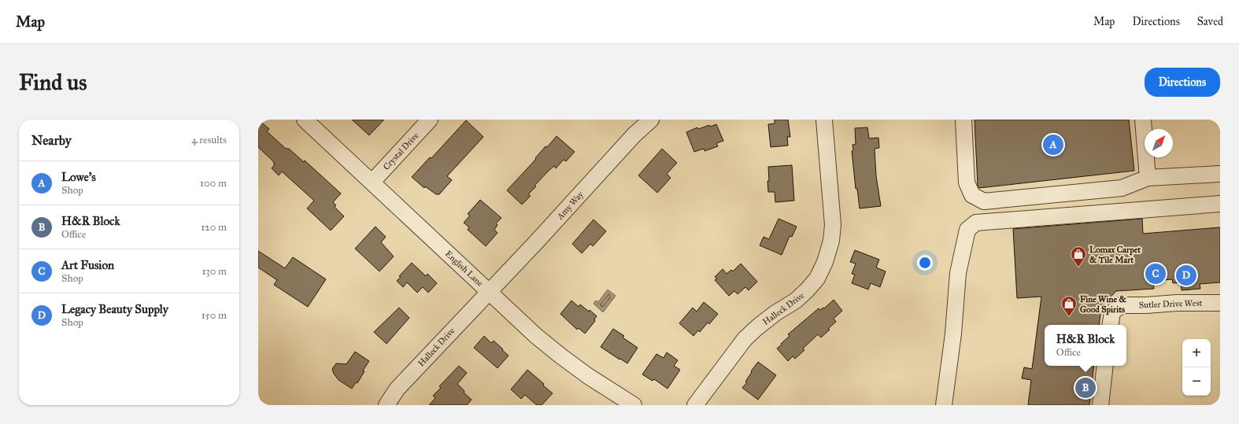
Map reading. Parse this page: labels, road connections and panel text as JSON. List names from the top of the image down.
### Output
{
  "streets": {
    "street": [
      "Crystal Drive",
      "Amy Way",
      "English Lane",
      "Sutler Drive West",
      "Halleck Drive"
    ]
  },
  "crossings": [
    ["Crystal Drive", "English Lane"],
    ["Amy Way", "English Lane"],
    ["Amy Way", "Halleck Drive"],
    ["English Lane", "Halleck Drive"]
  ],
  "places": {
    "shop": ["Lomax Carpet & Tile Mart", "Fine Wine & Good Spirits"]
  },
  "north": "top right",
  "page": {
    "header": "Map",
    "nav": ["Map", "Directions", "Saved"],
    "buttons": "Directions",
    "title": "Find us",
    "heading": ["Nearby", "4 results"],
    "pins": [
      "A",
      "C",
      "D",
      "B"
    ],
    "list": [
      {
        "mark": "A",
        "name": "Lowe's",
        "note": "Shop",
        "value": "100 m"
      },
      {
        "mark": "B",
        "name": "H&R Block",
        "note": "Office",
        "value": "120 m"
      },
      {
        "mark": "C",
        "name": "Art Fusion",
        "note": "Shop",
        "value": "130 m"
      },
      {
        "mark": "D",
        "name": "Legacy Beauty Supply",
        "note": "Shop",
        "value": "150 m"
      }
    ],
    "popup": ["H&R Block", "Office"],
    "map_buttons": ["+", "−"]
  }
}
